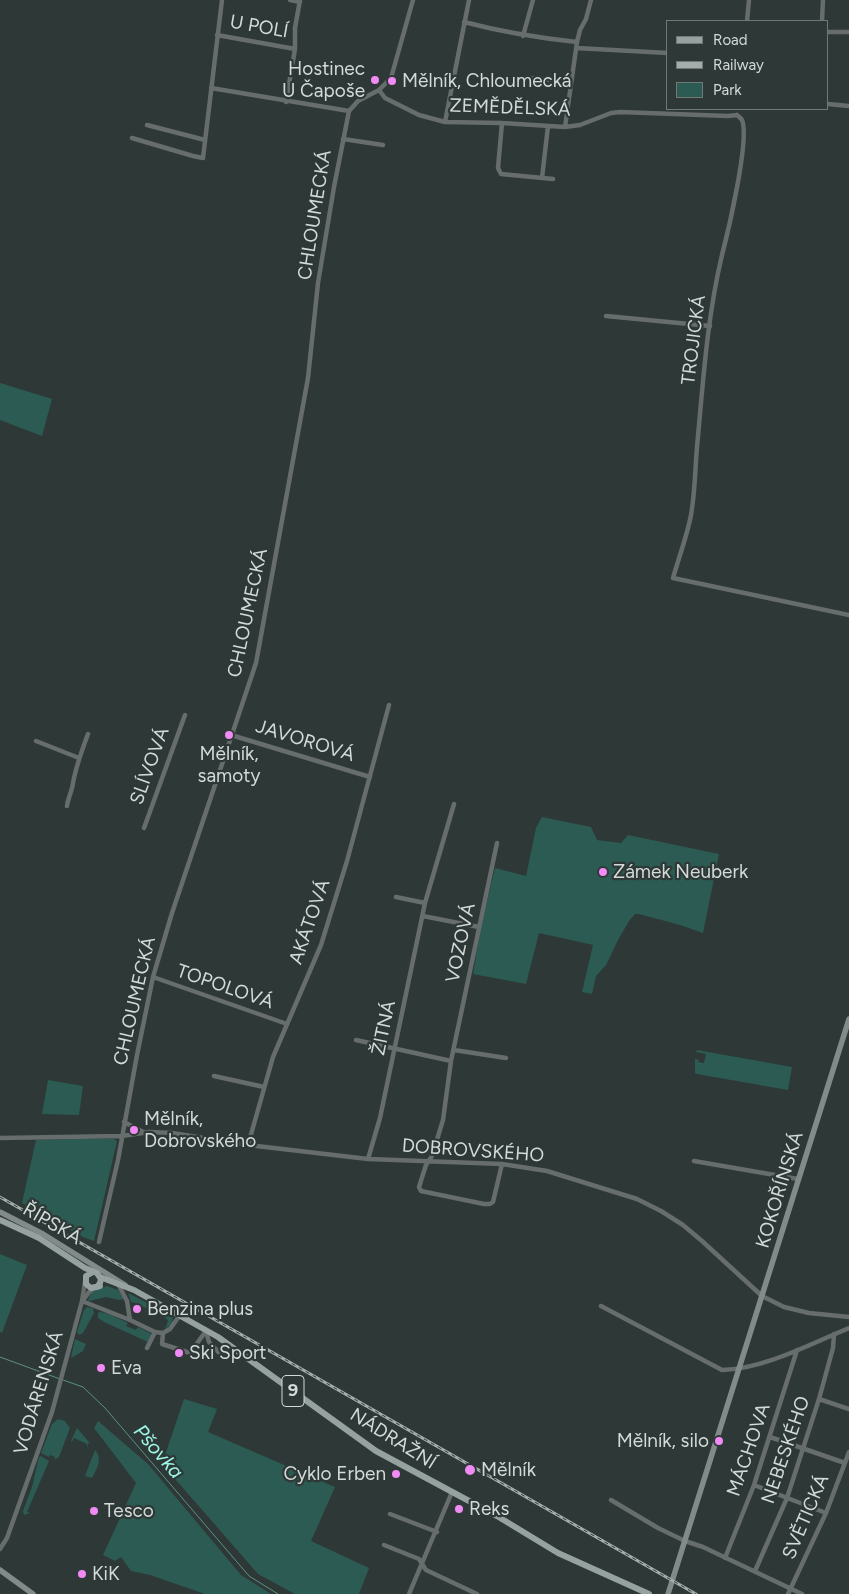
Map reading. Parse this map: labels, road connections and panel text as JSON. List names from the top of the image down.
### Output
{
  "streets": {
    "main road": [
      "KOKOŘÍNSKÁ",
      "ŘÍPSKÁ",
      "9",
      "NÁDRAŽNÍ"
    ],
    "street": [
      "U POLÍ",
      "ZEMĚDĚLSKÁ",
      "CHLOUMECKÁ",
      "TROJICKÁ",
      "JAVOROVÁ",
      "SLÍVOVÁ",
      "AKÁTOVÁ",
      "VOZOVÁ",
      "TOPOLOVÁ",
      "ŽITNÁ",
      "DOBROVSKÉHO",
      "VODÁRENSKÁ",
      "MÁCHOVA",
      "NEBESKÉHO",
      "SVĚTICKÁ"
    ]
  },
  "crossings": [
    ["ZEMĚDĚLSKÁ", "TROJICKÁ"],
    ["CHLOUMECKÁ", "JAVOROVÁ"],
    ["CHLOUMECKÁ", "TOPOLOVÁ"],
    ["CHLOUMECKÁ", "DOBROVSKÉHO"],
    ["JAVOROVÁ", "AKÁTOVÁ"],
    ["AKÁTOVÁ", "TOPOLOVÁ"],
    ["AKÁTOVÁ", "DOBROVSKÉHO"],
    ["VOZOVÁ", "DOBROVSKÉHO"],
    ["ŽITNÁ", "DOBROVSKÉHO"],
    ["DOBROVSKÉHO", "KOKOŘÍNSKÁ"],
    ["ŘÍPSKÁ", "9"],
    ["ŘÍPSKÁ", "VODÁRENSKÁ"],
    ["ŘÍPSKÁ", "NÁDRAŽNÍ"],
    ["9", "VODÁRENSKÁ"],
    ["9", "NÁDRAŽNÍ"],
    ["VODÁRENSKÁ", "NÁDRAŽNÍ"]
  ],
  "water": ["Pšovka"],
  "places": [
    "Hostinec U Čapoše",
    "Mělník, Chloumecká",
    "Mělník, samoty",
    "Zámek Neuberk",
    "Mělník, Dobrovského",
    "Benzina plus",
    "Ski Sport",
    "Eva",
    "Mělník, silo",
    "Mělník",
    "Cyklo Erben",
    "Reks",
    "Tesco",
    "KiK"
  ],
  "legend": ["Road", "Railway", "Park"]
}
